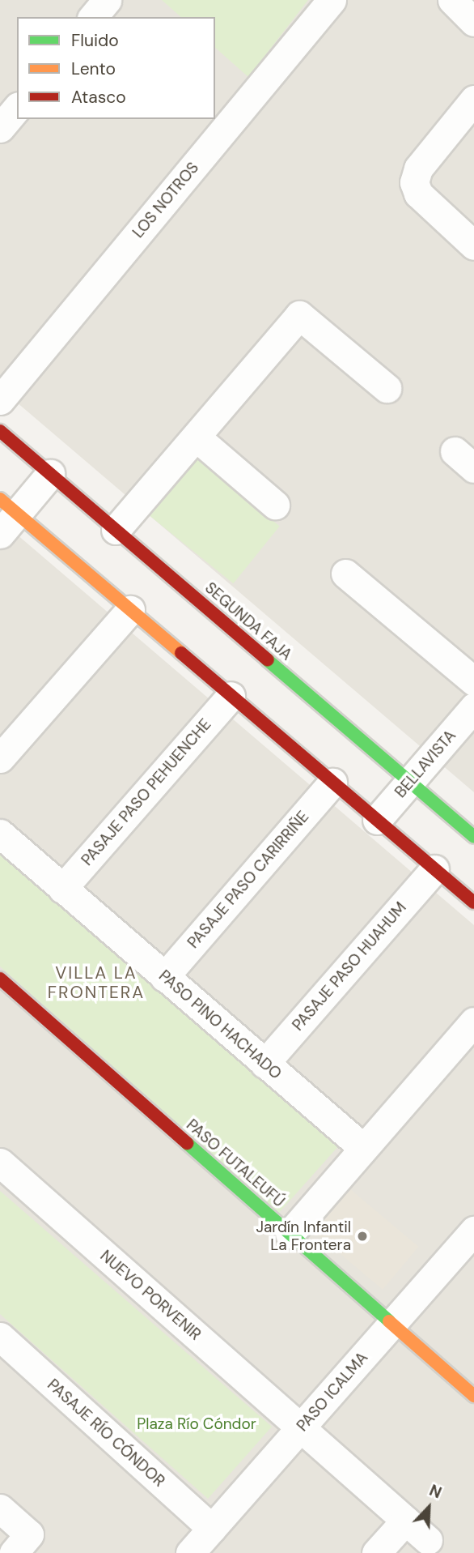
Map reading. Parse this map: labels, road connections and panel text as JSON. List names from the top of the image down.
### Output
{
  "streets": {
    "main road": ["SEGUNDA FAJA", "PASO FUTALEUFÚ"],
    "street": [
      "LOS NOTROS",
      "BELLAVISTA",
      "PASAJE PASO PEHUENCHE",
      "PASAJE PASO CARIRRIÑE",
      "PASAJE PASO HUAHUM",
      "PASO PINO HACHADO",
      "NUEVO PORVENIR",
      "PASO ICALMA",
      "PASAJE RÍO CÓNDOR"
    ]
  },
  "crossings": [
    ["SEGUNDA FAJA", "BELLAVISTA"],
    ["PASAJE PASO PEHUENCHE", "PASO PINO HACHADO"],
    ["PASAJE PASO CARIRRIÑE", "PASO PINO HACHADO"],
    ["PASAJE PASO HUAHUM", "PASO PINO HACHADO"],
    ["PASO FUTALEUFÚ", "PASO ICALMA"],
    ["NUEVO PORVENIR", "PASO ICALMA"],
    ["PASO ICALMA", "PASAJE RÍO CÓNDOR"]
  ],
  "districts": ["VILLA LA FRONTERA"],
  "parks": ["Plaza Río Cóndor"],
  "places": ["Jardín Infantil La Frontera"],
  "legend": ["Fluido", "Lento", "Atasco"],
  "north": "top right"
}
